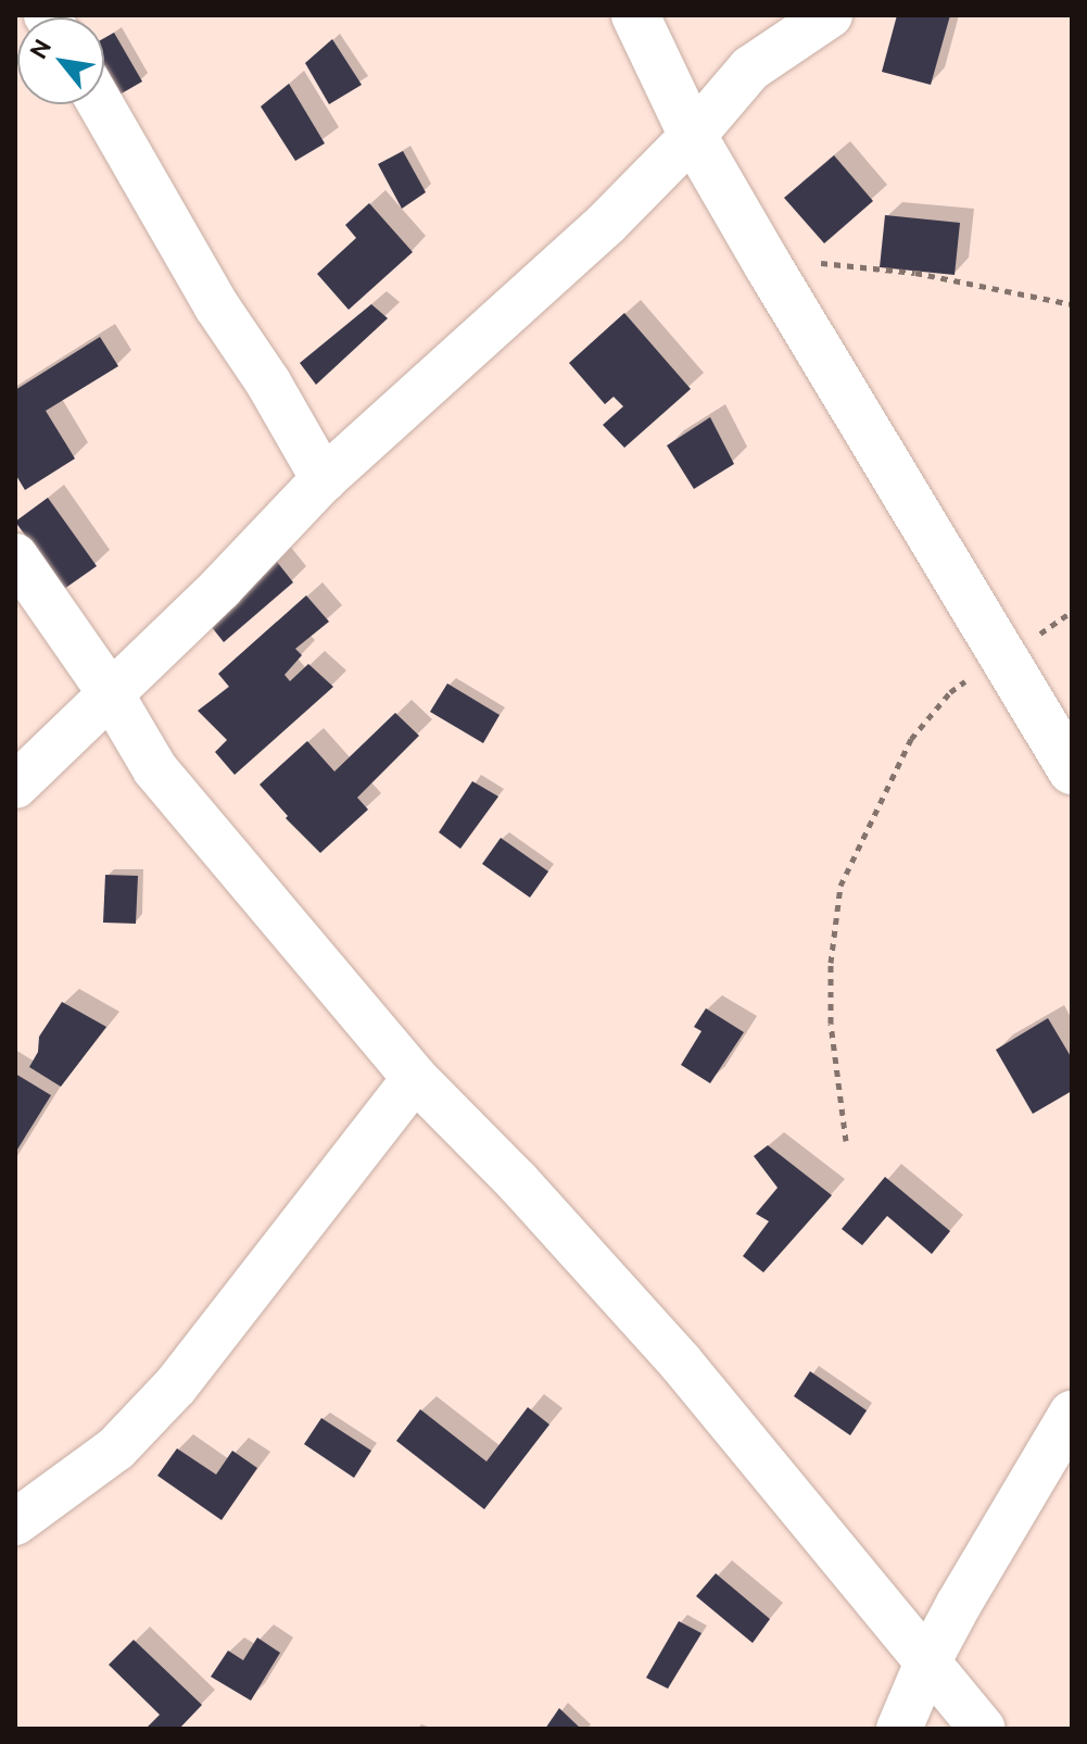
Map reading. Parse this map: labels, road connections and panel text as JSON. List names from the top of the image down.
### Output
{
  "north": "top left"
}
